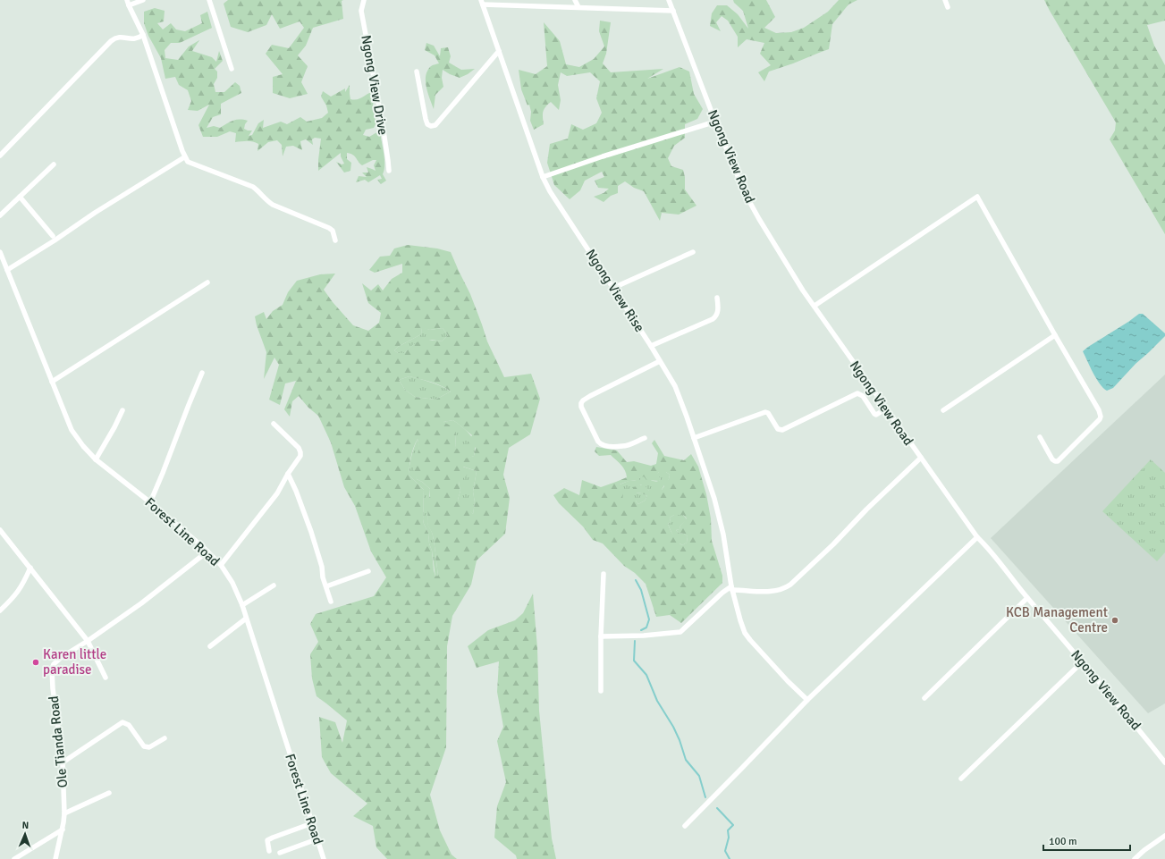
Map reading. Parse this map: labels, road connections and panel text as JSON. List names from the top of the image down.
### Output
{
  "streets": {
    "street": [
      "Ngong View Drive",
      "Ngong View Road",
      "Ngong View Rise",
      "Forest Line Road",
      "Ole Tianda Road"
    ]
  },
  "crossings": [
    ["Forest Line Road", "Ole Tianda Road"]
  ],
  "places": ["KCB Management Centre", "Karen little paradise"],
  "scale_bar": "100 m",
  "north": "top"
}
